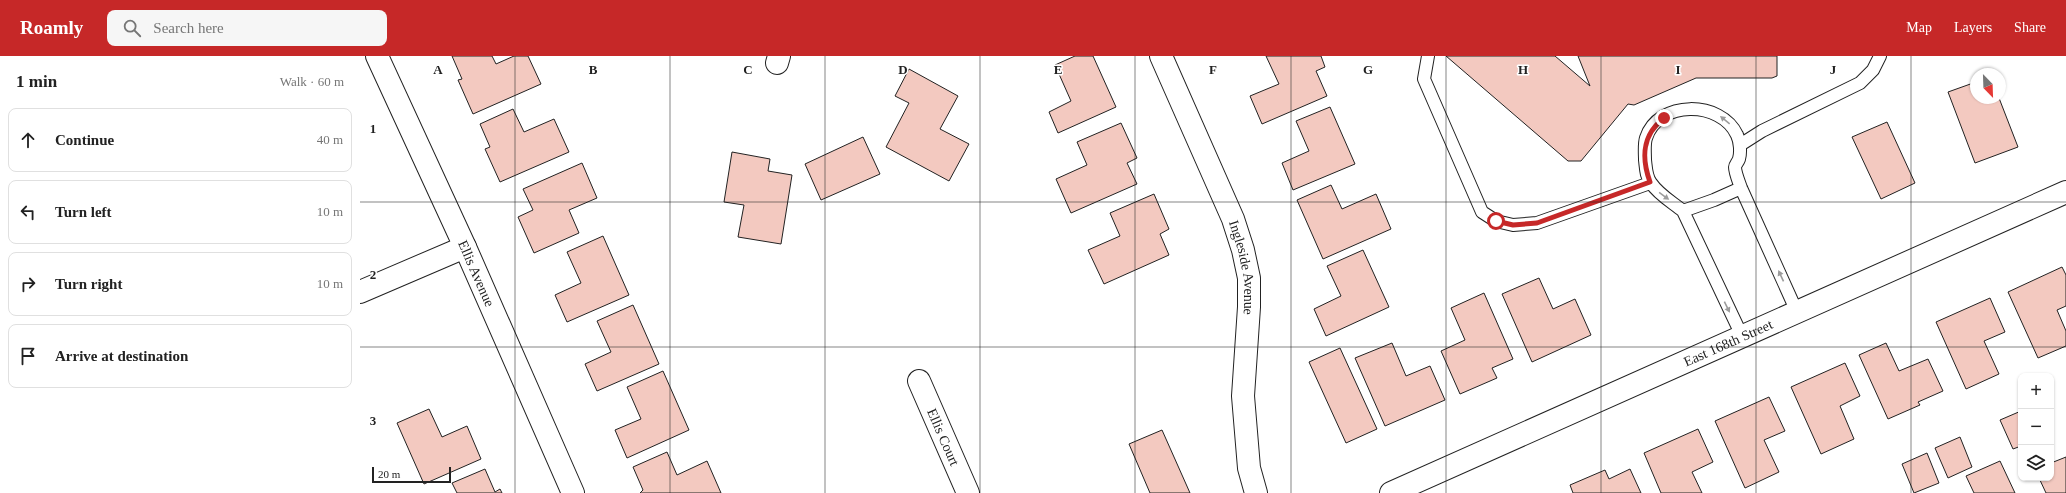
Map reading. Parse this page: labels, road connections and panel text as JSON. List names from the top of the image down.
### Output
{
  "streets": {
    "street": [
      "Ingleside Avenue",
      "Ellis Avenue",
      "East 168th Street",
      "Ellis Court"
    ]
  },
  "scale_bar": "20 m",
  "north": "bottom right",
  "page": {
    "header": "Roamly",
    "search": "Search here",
    "nav": ["Map", "Layers", "Share"],
    "heading": ["1 min", "Walk · 60 m"],
    "list": [
      ["Continue", "40 m"],
      ["Turn left", "10 m"],
      ["Turn right", "10 m"],
      "Arrive at destination"
    ],
    "map_buttons": ["+", "−"],
    "scale": "20 m"
  },
  "grid": {
    "columns": [
      "A",
      "B",
      "C",
      "D",
      "E",
      "F",
      "G",
      "H",
      "I",
      "J"
    ],
    "rows": ["1", "2", "3"]
  }
}
